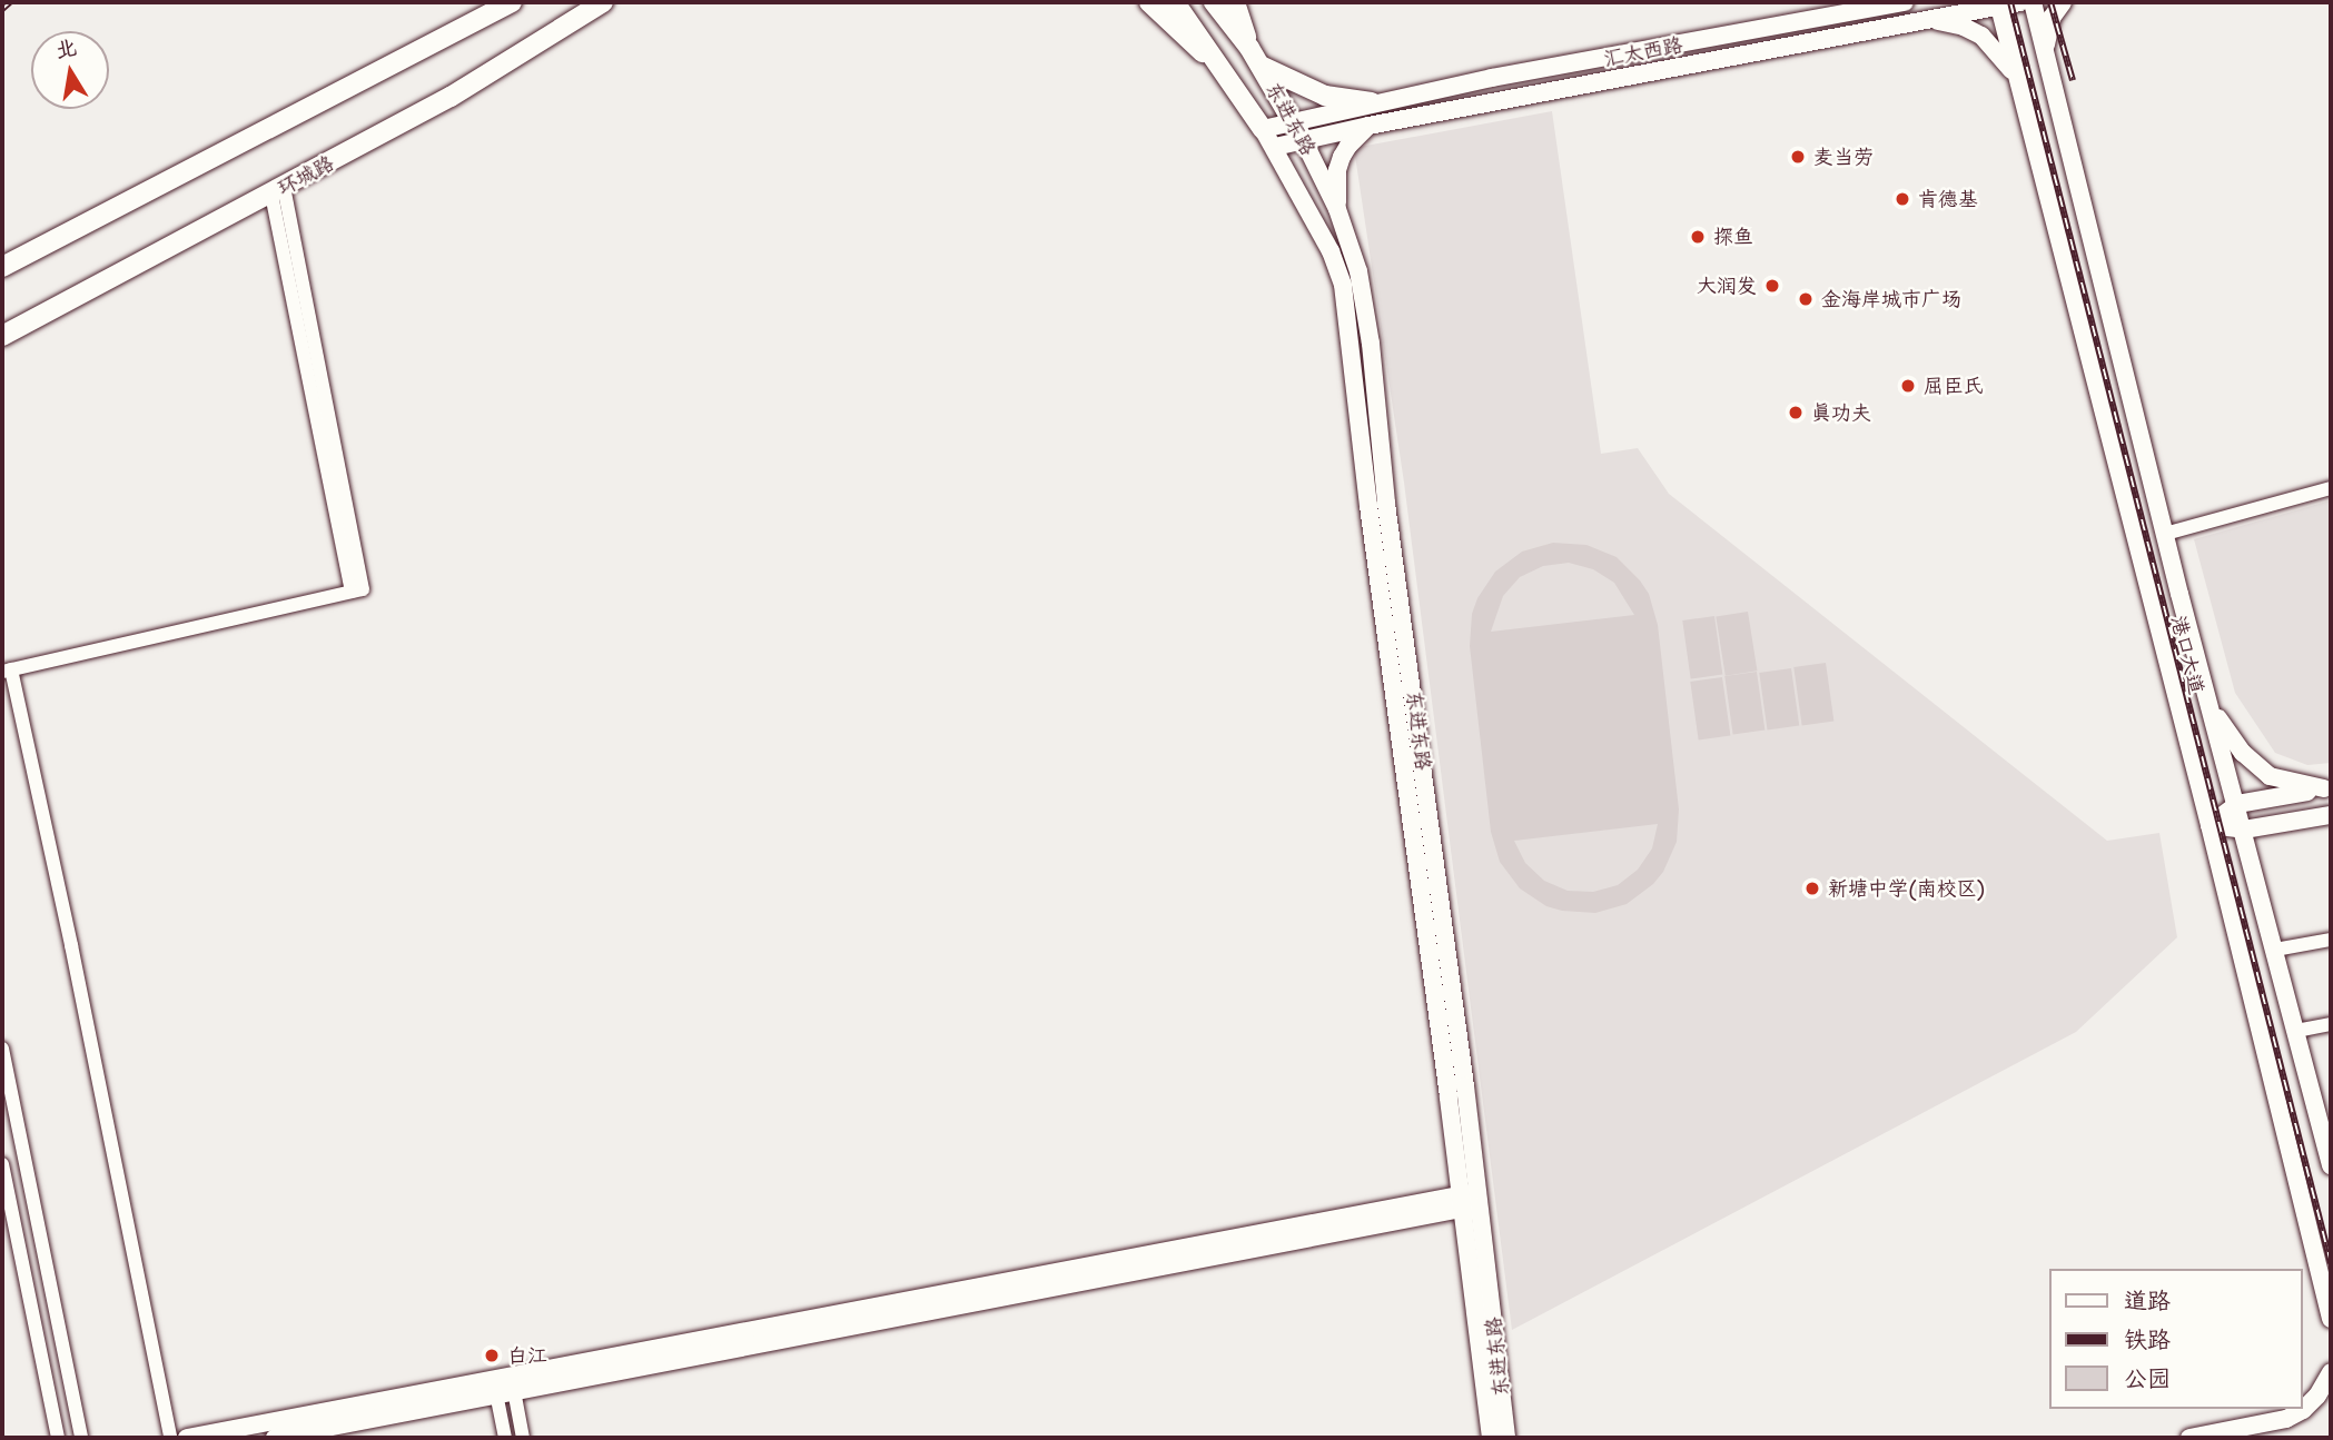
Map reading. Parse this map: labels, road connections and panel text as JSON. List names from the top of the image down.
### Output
{
  "streets": {
    "main road": ["东进东路", "环城路"],
    "street": ["汇太西路", "港口大道"]
  },
  "crossings": [
    ["汇太西路", "东进东路"],
    ["汇太西路", "港口大道"]
  ],
  "places": [
    "麦当劳",
    "肯德基",
    "探鱼",
    "大润发",
    "金海岸城市广场",
    "屈臣氏",
    "真功夫",
    "新塘中学(南校区)",
    "白江"
  ],
  "legend": ["道路", "铁路", "公园"],
  "north": "top"
}
